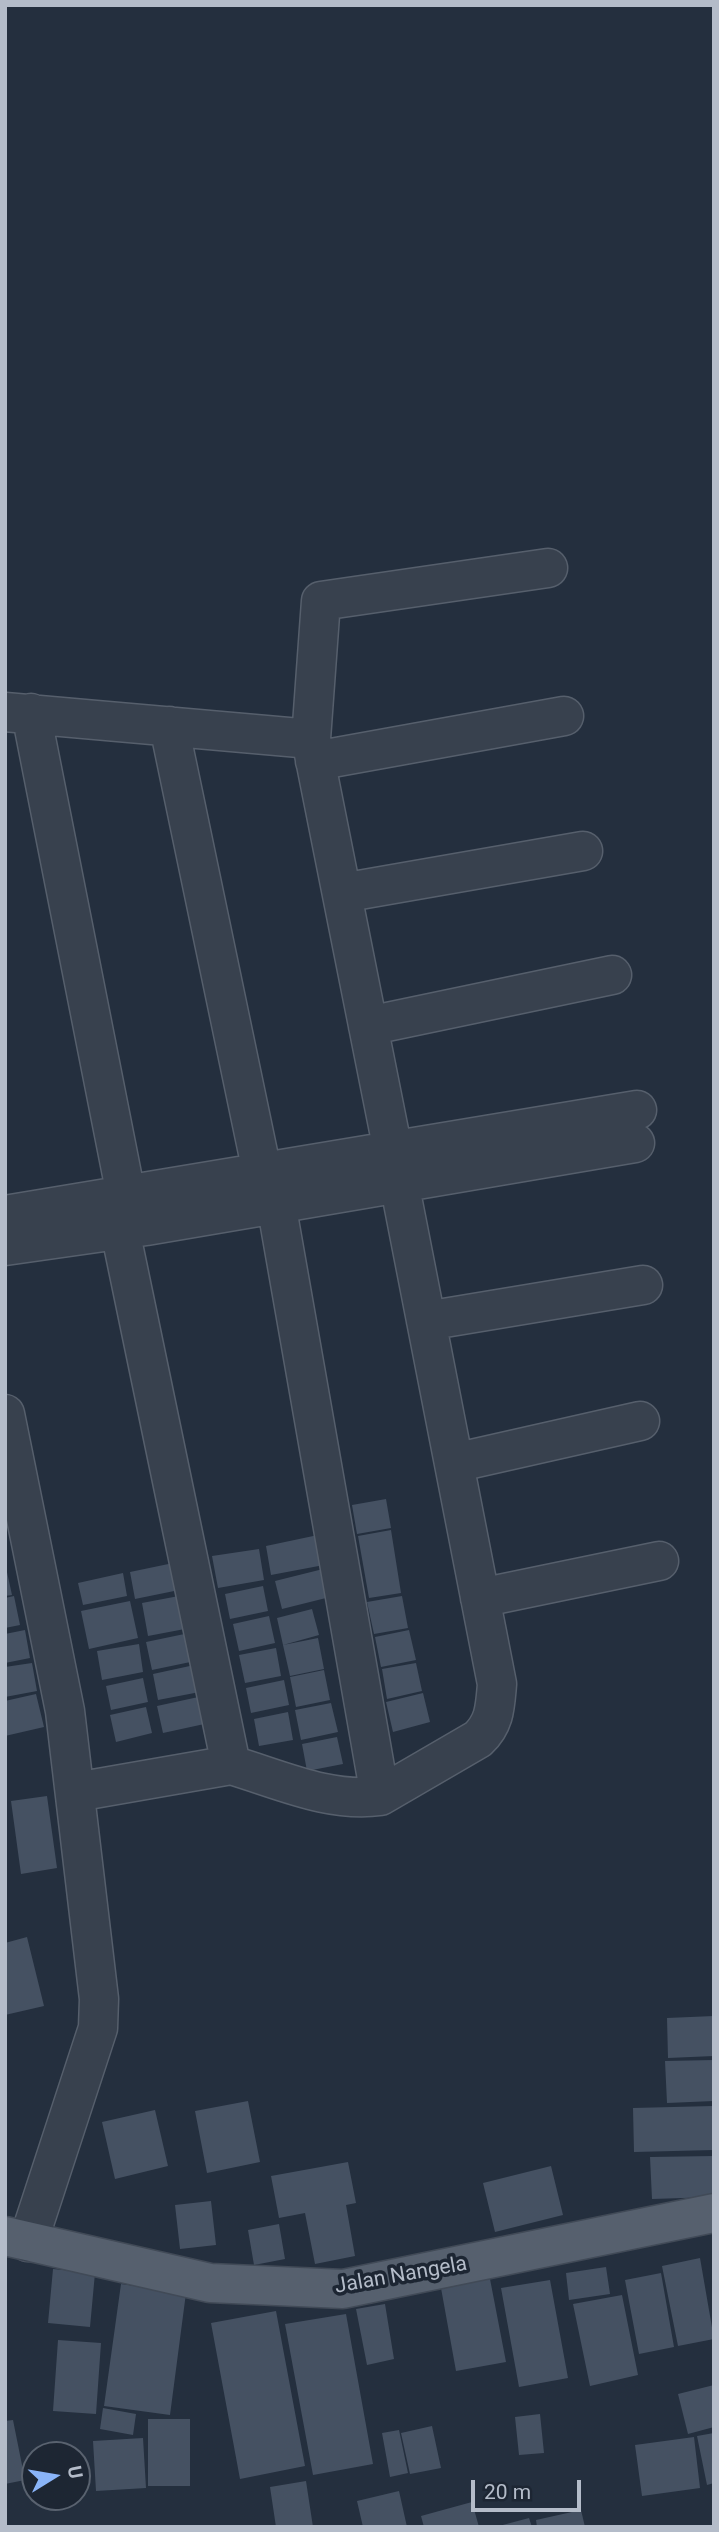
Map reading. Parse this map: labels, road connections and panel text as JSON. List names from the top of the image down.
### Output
{
  "streets": {
    "main road": ["Jalan Nangela"]
  },
  "scale_bar": "20 m",
  "north": "right"
}
